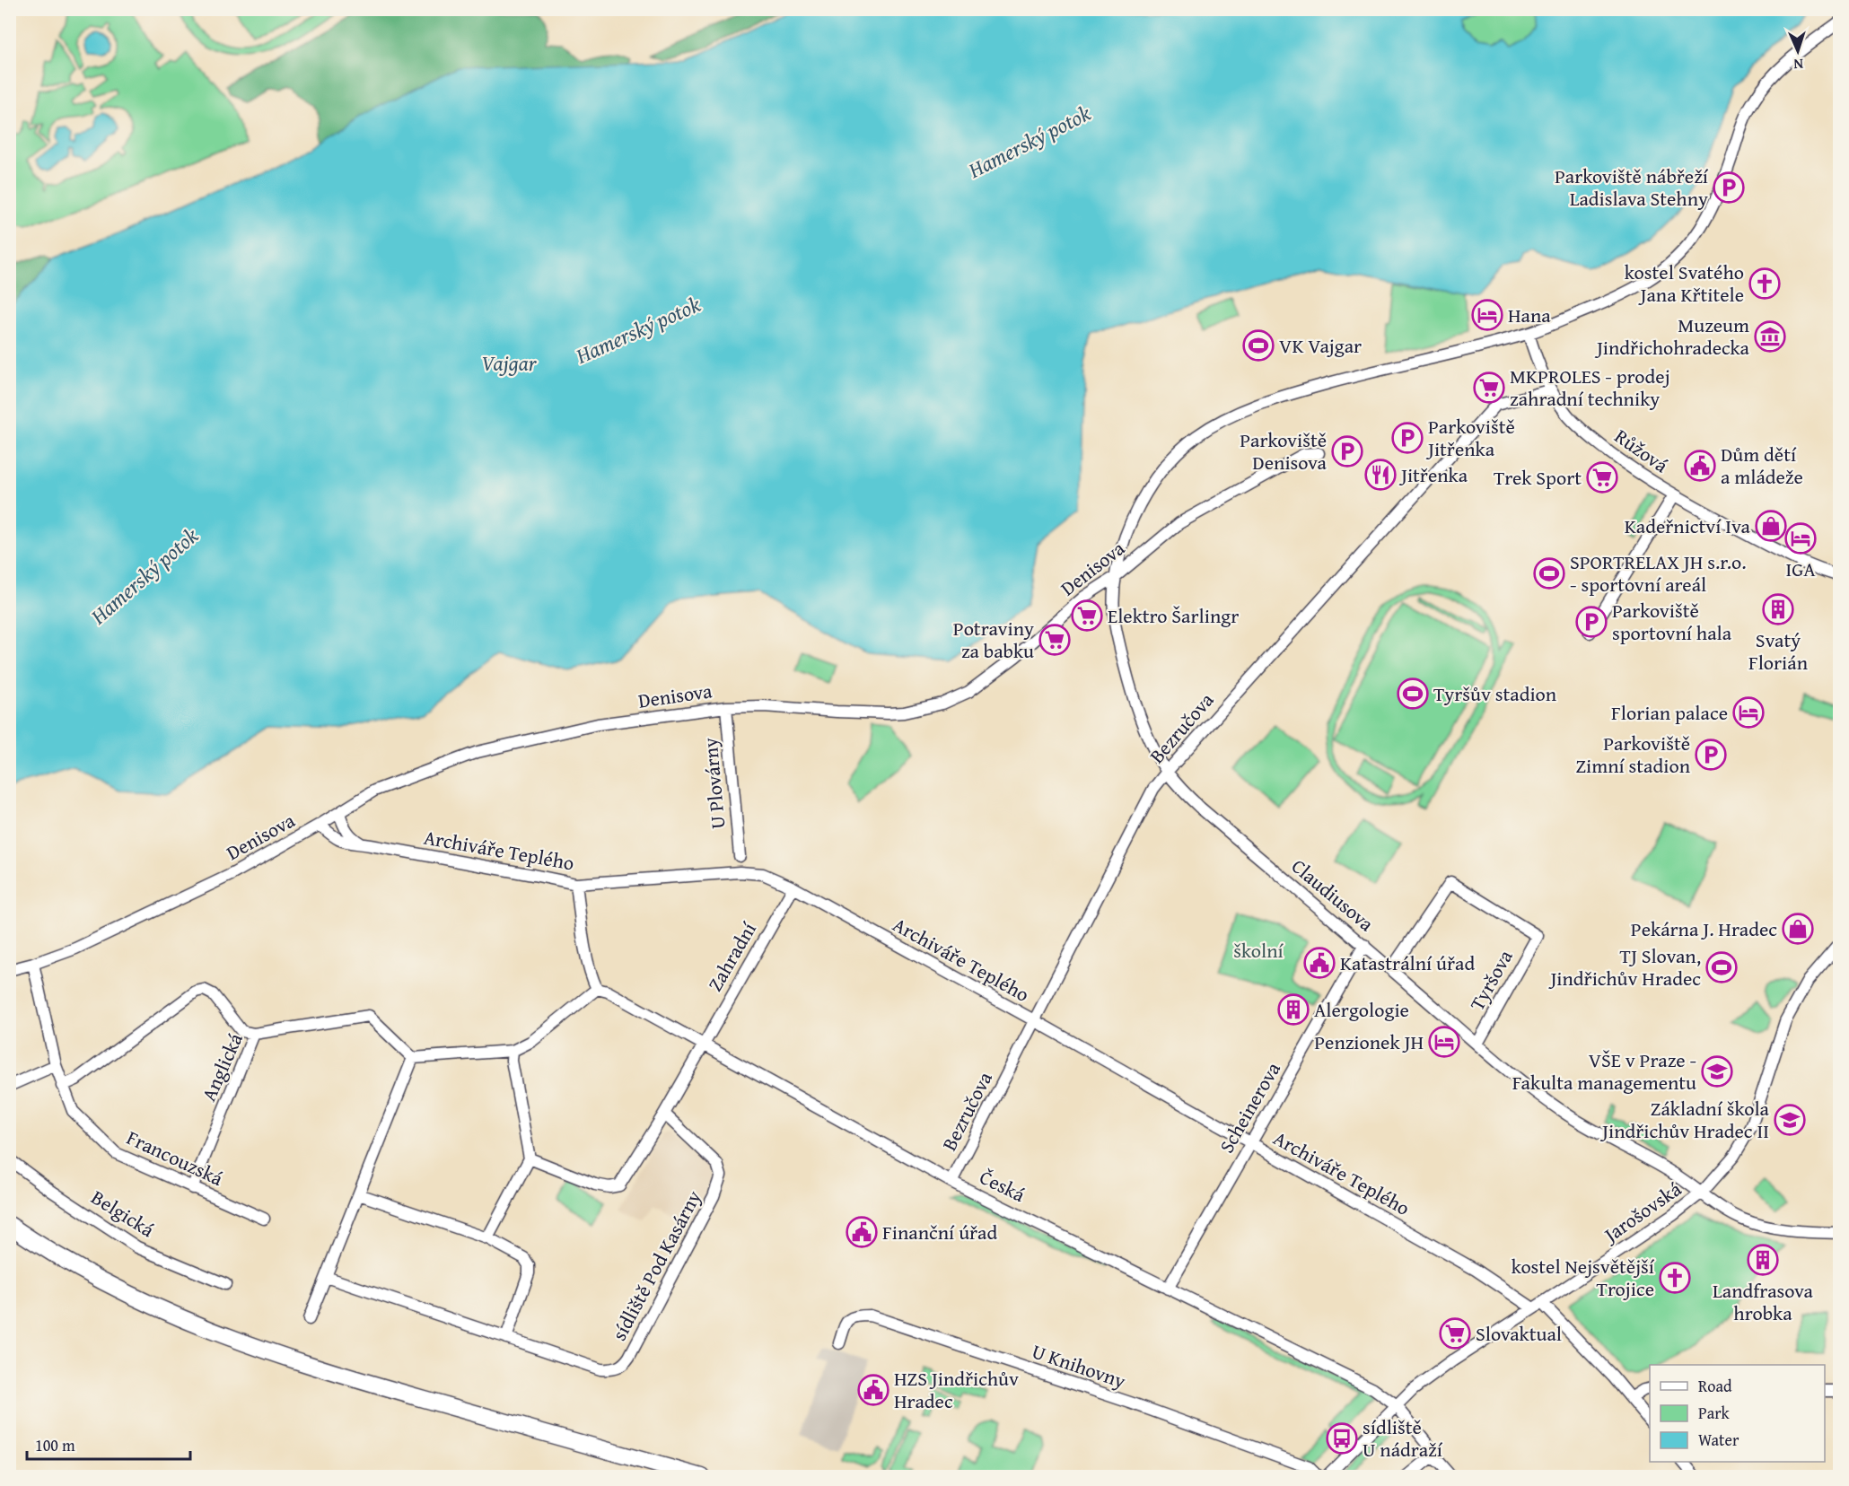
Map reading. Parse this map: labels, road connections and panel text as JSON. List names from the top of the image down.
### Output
{
  "streets": {
    "street": [
      "Růžová",
      "Denisova",
      "Bezručova",
      "U Plovárny",
      "Archiváře Teplého",
      "Claudiusova",
      "Zahradní",
      "Tyršova",
      "Anglická",
      "Scheinerova",
      "Francouzská",
      "Česká",
      "Jarošovská",
      "Belgická",
      "sídliště Pod Kasárny",
      "U Knihovny"
    ]
  },
  "crossings": [
    ["Růžová", "Bezručova"],
    ["Růžová", "Claudiusova"],
    ["Denisova", "U Plovárny"],
    ["Denisova", "Archiváře Teplého"],
    ["Denisova", "Claudiusova"],
    ["Denisova", "Francouzská"],
    ["Bezručova", "Archiváře Teplého"],
    ["Bezručova", "Claudiusova"],
    ["Bezručova", "Česká"],
    ["Archiváře Teplého", "Zahradní"],
    ["Archiváře Teplého", "Scheinerova"],
    ["Archiváře Teplého", "Jarošovská"],
    ["Claudiusova", "Tyršova"],
    ["Claudiusova", "Scheinerova"],
    ["Claudiusova", "Jarošovská"],
    ["Zahradní", "Česká"],
    ["Anglická", "Francouzská"],
    ["Scheinerova", "Česká"],
    ["Česká", "Jarošovská"]
  ],
  "water": ["Hamerský potok", "Vajgar"],
  "parks": ["školní"],
  "places": {
    "parking": [
      "Parkoviště nábřeží Ladislava Stehny",
      "Parkoviště Jitřenka",
      "Parkoviště Denisova",
      "Parkoviště sportovní hala",
      "Parkoviště Zimní stadion"
    ],
    "church": ["kostel Svatého Jana Křtitele", "kostel Nejsvětější Trojice"],
    "hotel": [
      "Hana",
      "IGA",
      "Florian palace",
      "Penzionek JH"
    ],
    "museum": ["Muzeum Jindřichohradecka"],
    "sports": [
      "VK Vajgar",
      "SPORTRELAX JH s.r.o. - sportovní areál",
      "Tyršův stadion",
      "TJ Slovan, Jindřichův Hradec"
    ],
    "supermarket": [
      "MKPROLES - prodej zahradní techniky",
      "Trek Sport",
      "Elektro Šarlingr",
      "Potraviny za babku",
      "Slovaktual"
    ],
    "public building": [
      "Dům dětí a mládeže",
      "Katastrální úřad",
      "Finanční úřad",
      "HZS Jindřichův Hradec"
    ],
    "restaurant": ["Jitřenka"],
    "shop": ["Kadeřnictví Iva", "Pekárna J. Hradec"],
    "building": ["Svatý Florián", "Alergologie", "Landfrasova hrobka"],
    "school or university": ["VŠE v Praze - Fakulta managementu", "Základní škola Jindřichův Hradec II"],
    "bus stop": ["sídliště U nádraží"]
  },
  "legend": ["Road", "Park", "Water"],
  "scale_bar": "100 m",
  "north": "bottom"
}
